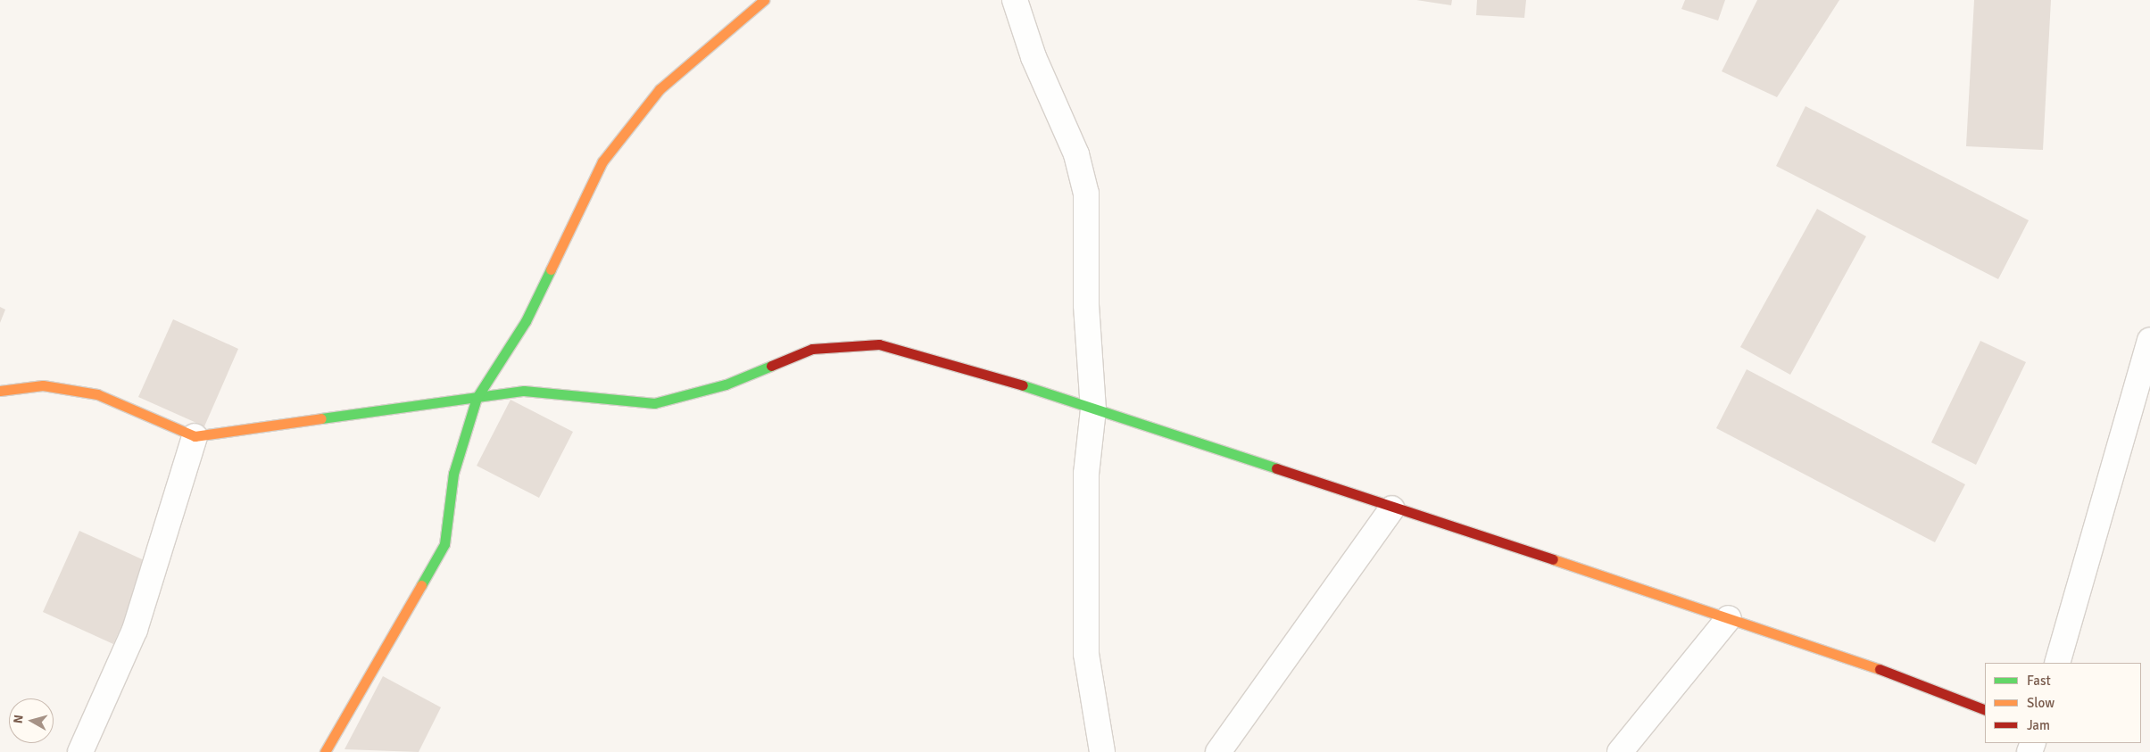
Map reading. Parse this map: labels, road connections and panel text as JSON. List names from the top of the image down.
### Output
{
  "legend": ["Fast", "Slow", "Jam"],
  "north": "left"
}
